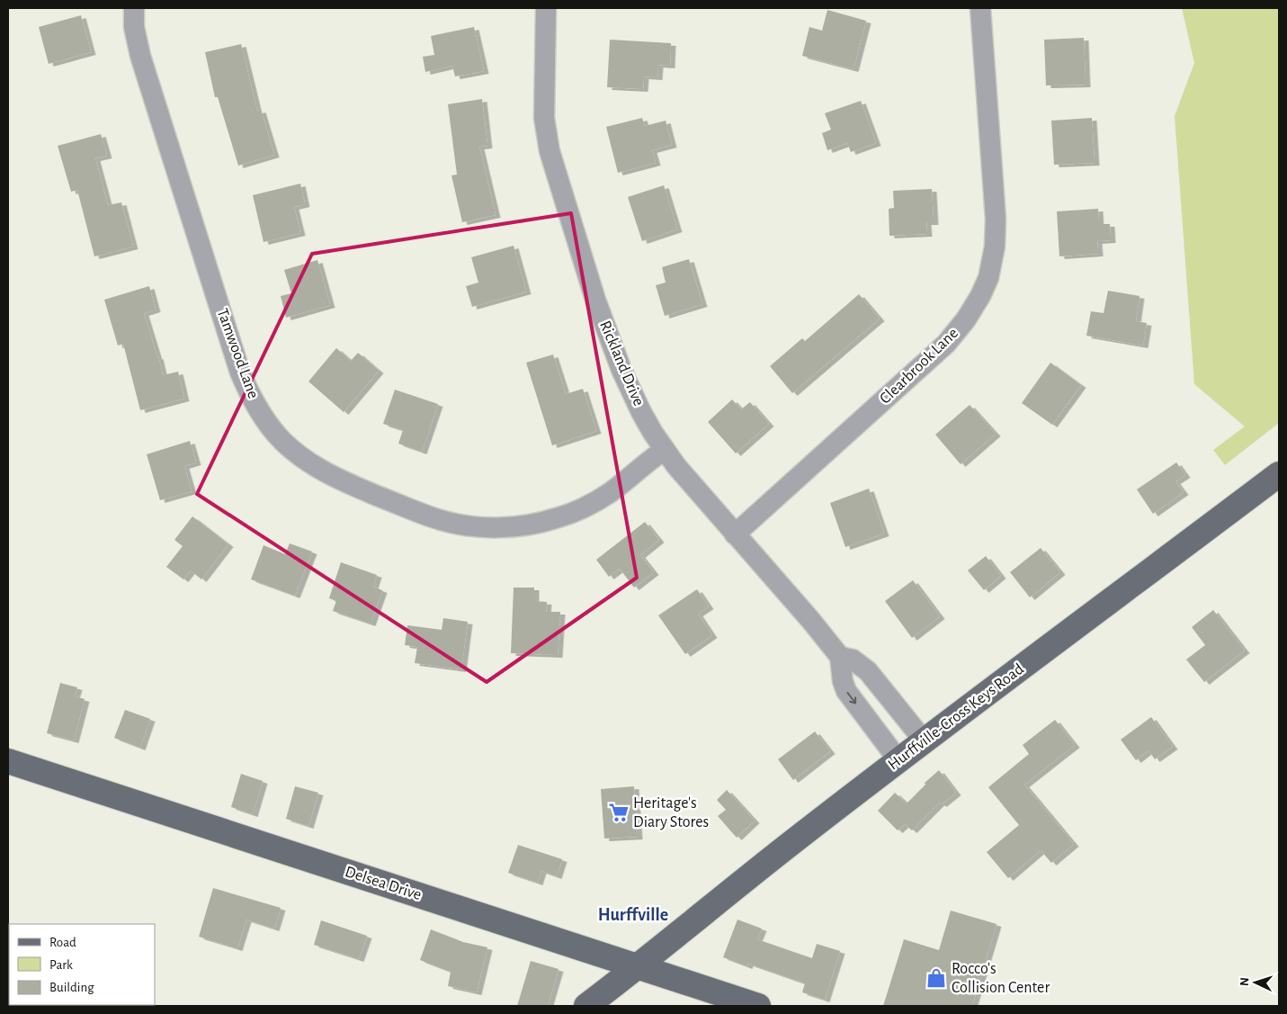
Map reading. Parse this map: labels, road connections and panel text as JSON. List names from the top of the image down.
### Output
{
  "streets": {
    "main road": ["Hurffville-Cross Keys Road", "Delsea Drive"],
    "street": ["Tamwood Lane", "Rickland Drive", "Clearbrook Lane"]
  },
  "crossings": [
    ["Tamwood Lane", "Rickland Drive"],
    ["Rickland Drive", "Clearbrook Lane"],
    ["Rickland Drive", "Hurffville-Cross Keys Road"],
    ["Hurffville-Cross Keys Road", "Delsea Drive"]
  ],
  "districts": ["Hurffville"],
  "places": {
    "supermarket": ["Heritage's Diary Stores"],
    "shop": ["Rocco's Collision Center"]
  },
  "legend": ["Road", "Park", "Building"],
  "north": "left"
}
